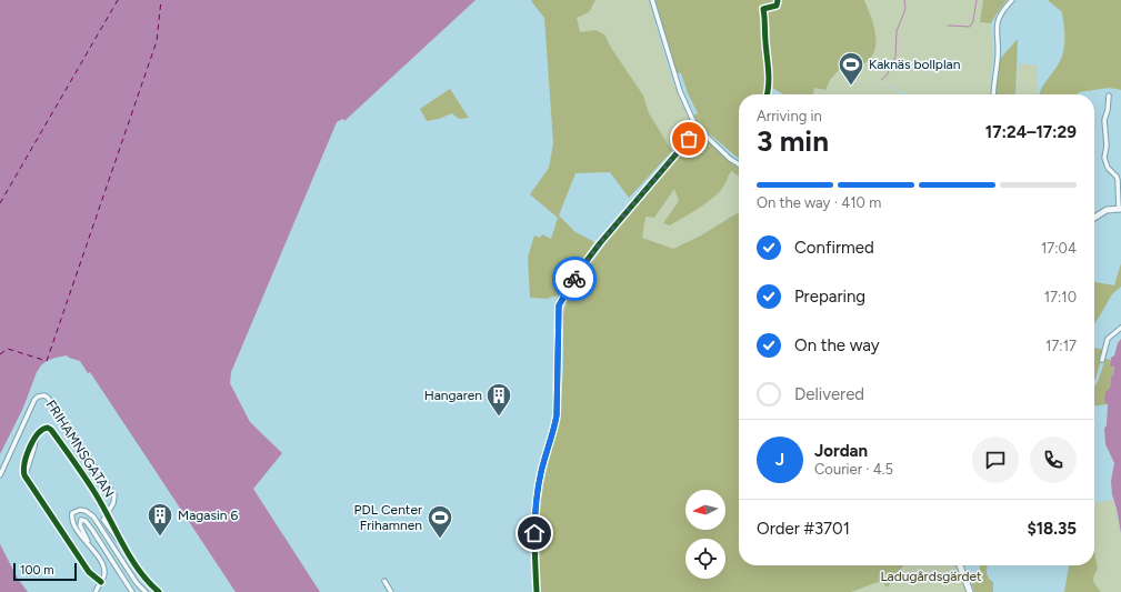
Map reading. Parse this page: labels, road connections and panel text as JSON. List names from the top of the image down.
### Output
{
  "streets": {
    "street": ["FRIHAMNSGATAN"]
  },
  "parks": ["Ladugårdsgärdet"],
  "places": {
    "sports": ["Kaknäs bollplan", "PDL Center Frihamnen"],
    "building": ["Hangaren", "Magasin 6"]
  },
  "scale_bar": "100 m",
  "north": "left",
  "page": {
    "heading": ["3 min", "Arriving in", "17:24–17:29"],
    "panel": [
      "Jordan",
      "Courier · 4.5",
      "Order #3701",
      "$18.35"
    ],
    "bar": "On the way · 410 m",
    "list": [
      ["Confirmed", "17:04"],
      ["Preparing", "17:10"],
      ["On the way", "17:17"],
      "Delivered"
    ],
    "round": "J",
    "scale": "100 m"
  }
}
